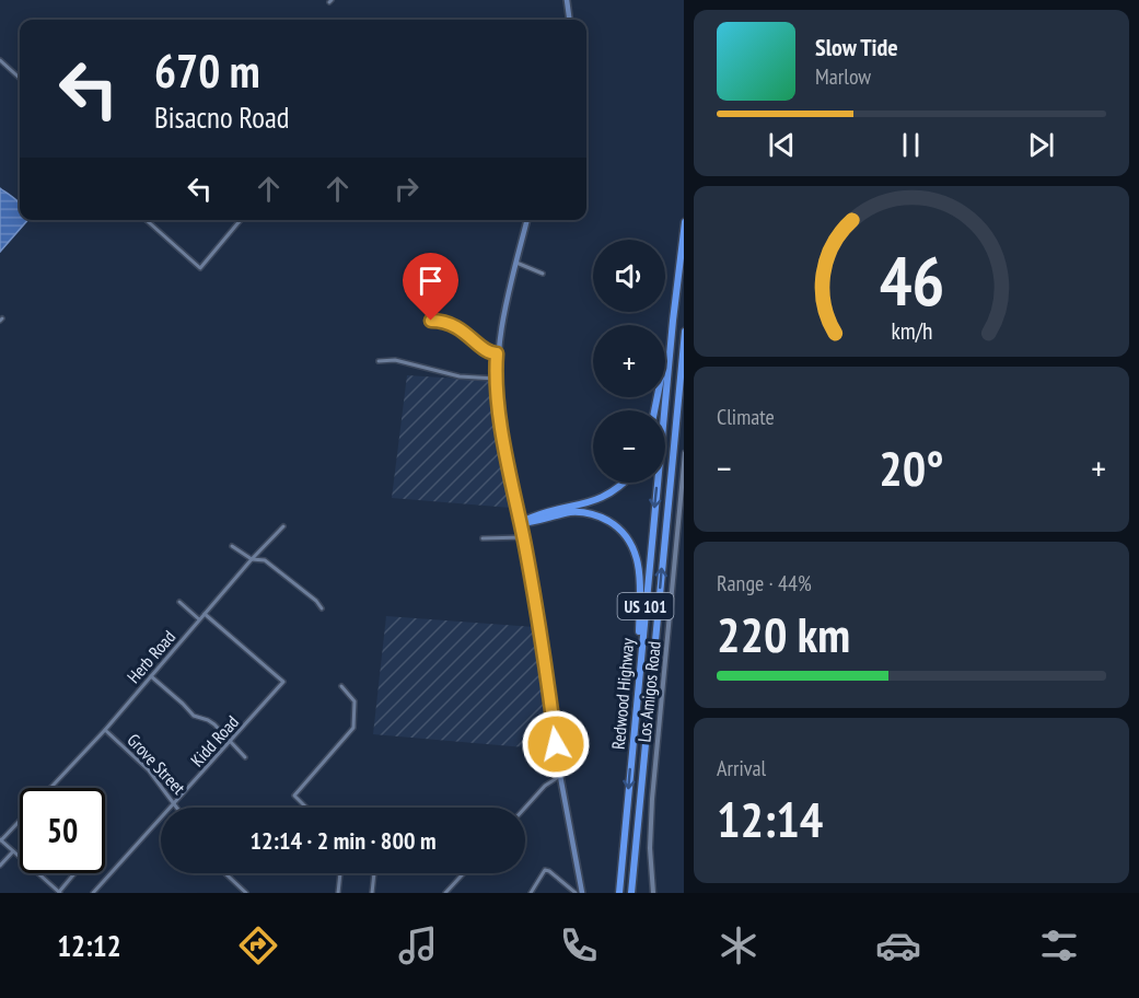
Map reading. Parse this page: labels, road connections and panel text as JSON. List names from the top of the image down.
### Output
{
  "streets": {
    "highway": ["US 101", "Redwood Highway"],
    "street": [
      "Herb Road",
      "Los Amigos Road",
      "Kidd Road",
      "Grove Street"
    ]
  },
  "crossings": [
    ["Herb Road", "Kidd Road"],
    ["Herb Road", "Grove Street"],
    ["Kidd Road", "Grove Street"]
  ],
  "page": {
    "turn": ["670 m", "Bisacno Road"],
    "song": ["Slow Tide", "Marlow"],
    "map_buttons": ["+", "−"],
    "tile": [
      "Climate",
      ["Range · 44%", "220 km"],
      ["Arrival", "12:14"]
    ],
    "heat": ["−", "20°", "+"],
    "limit": "50",
    "trip": "12:14 · 2 min · 800 m",
    "tabs": "12:12",
    "gauge": ["46", "km/h"]
  }
}
